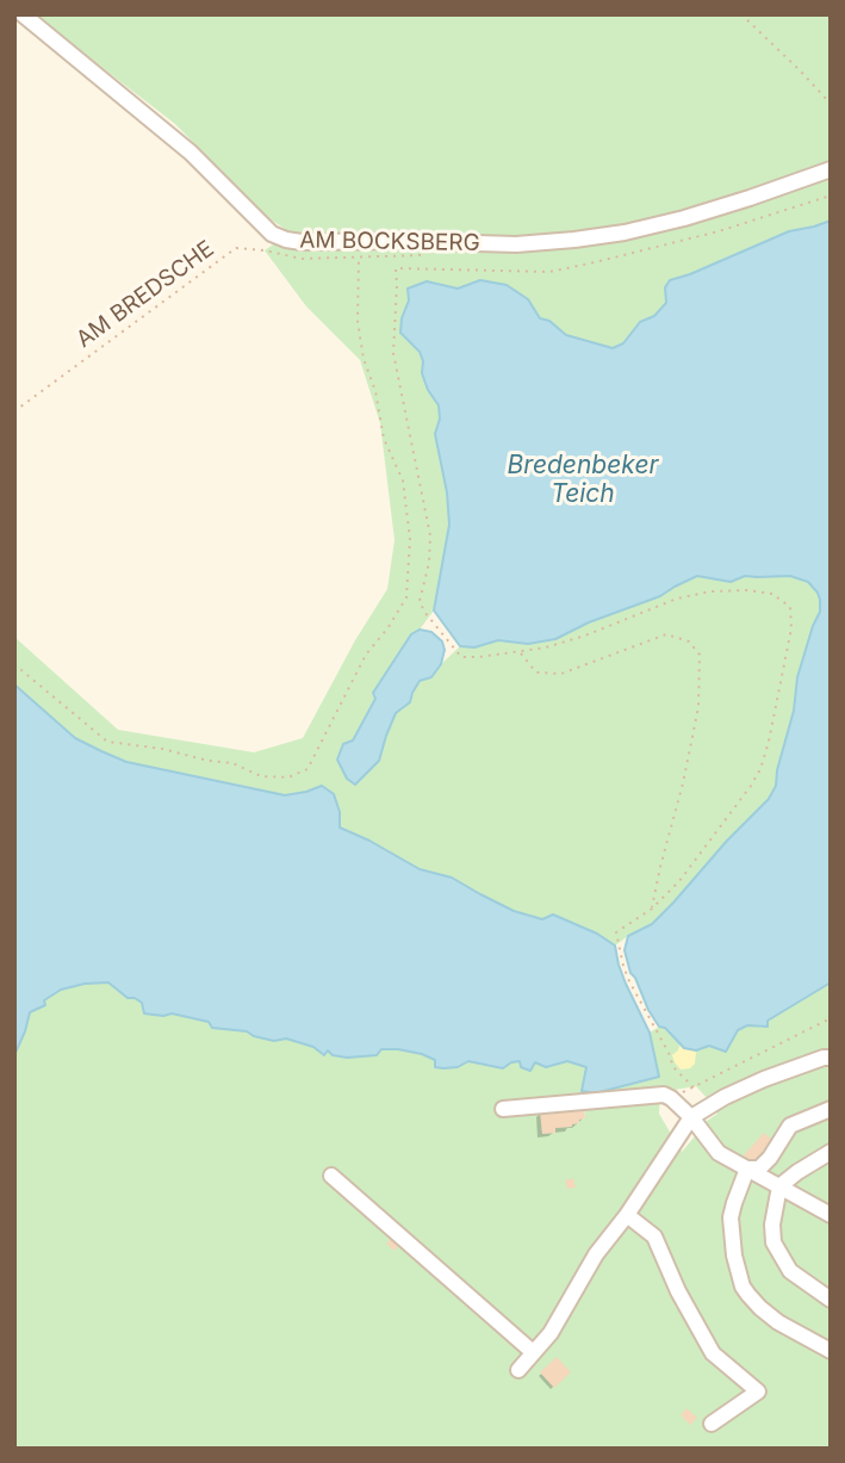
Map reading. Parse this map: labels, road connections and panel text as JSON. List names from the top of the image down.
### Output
{
  "streets": {
    "street": ["AM BOCKSBERG"],
    "path": ["AM BREDSCHE"]
  },
  "water": ["Bredenbeker Teich"]
}
